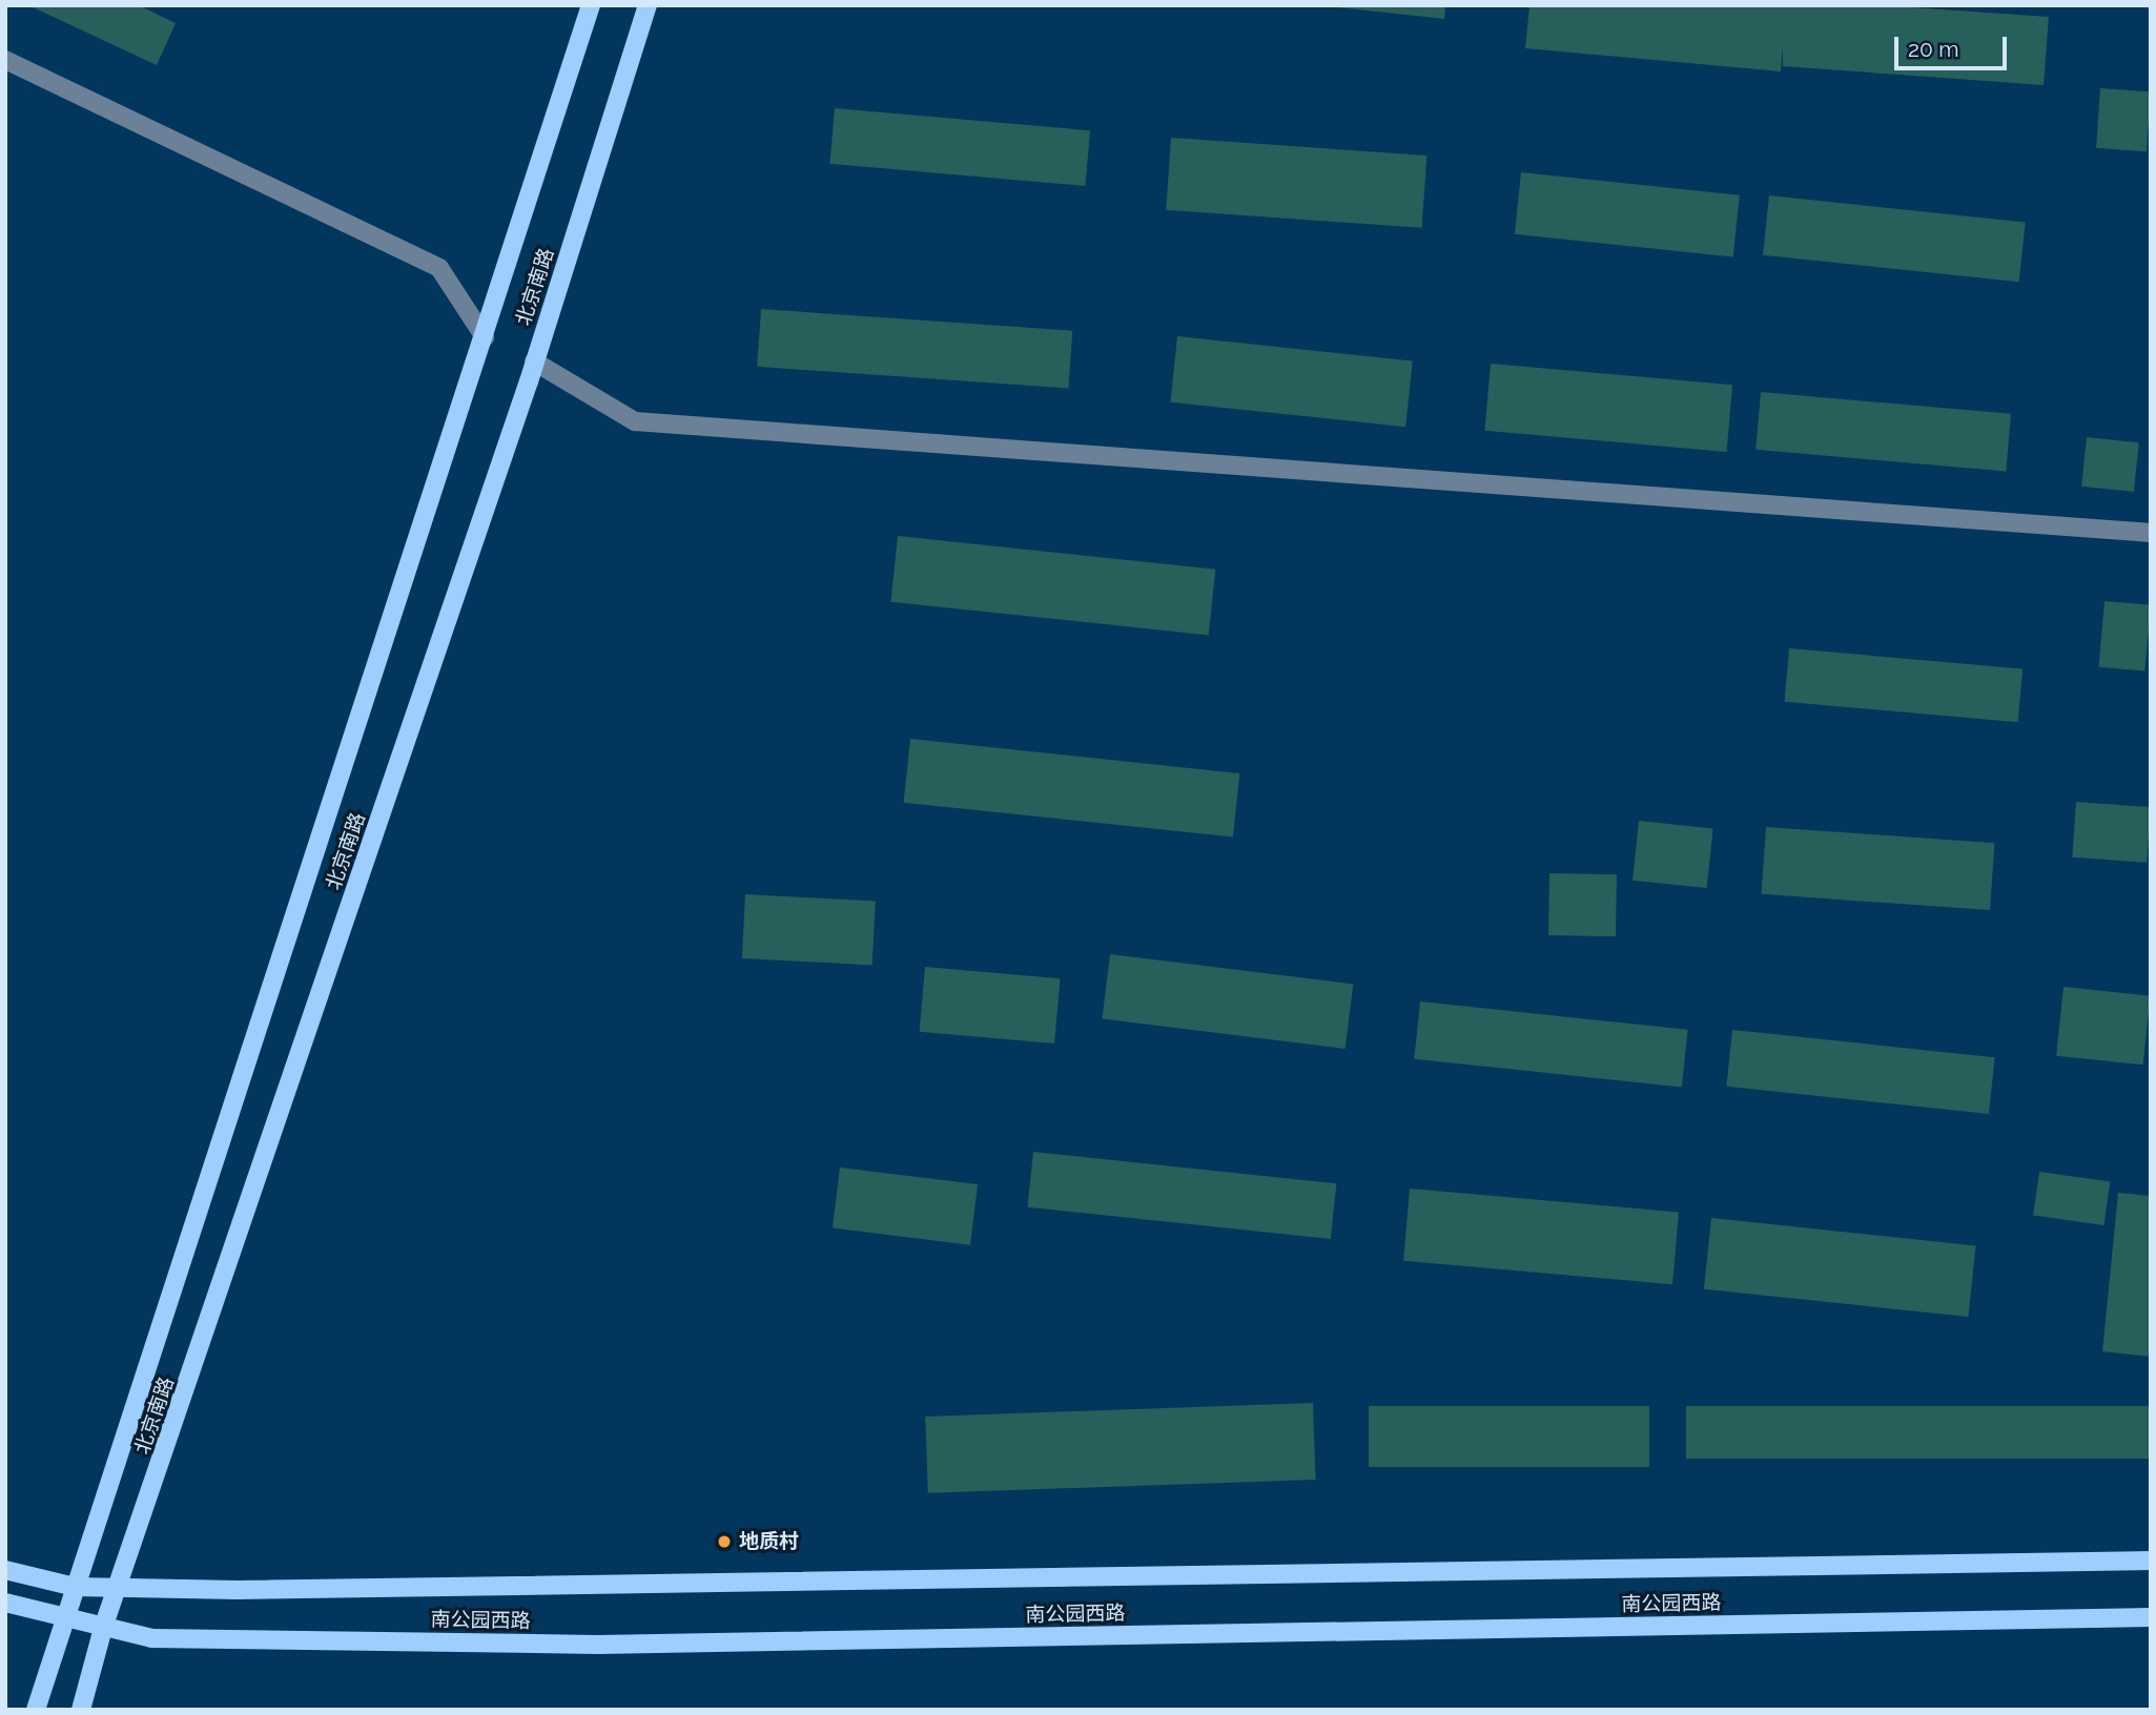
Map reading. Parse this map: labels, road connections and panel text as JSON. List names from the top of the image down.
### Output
{
  "streets": {
    "main road": ["北京南路", "南公园西路"]
  },
  "crossings": [
    ["北京南路", "南公园西路"]
  ],
  "places": ["地质村"],
  "scale_bar": "20 m"
}
